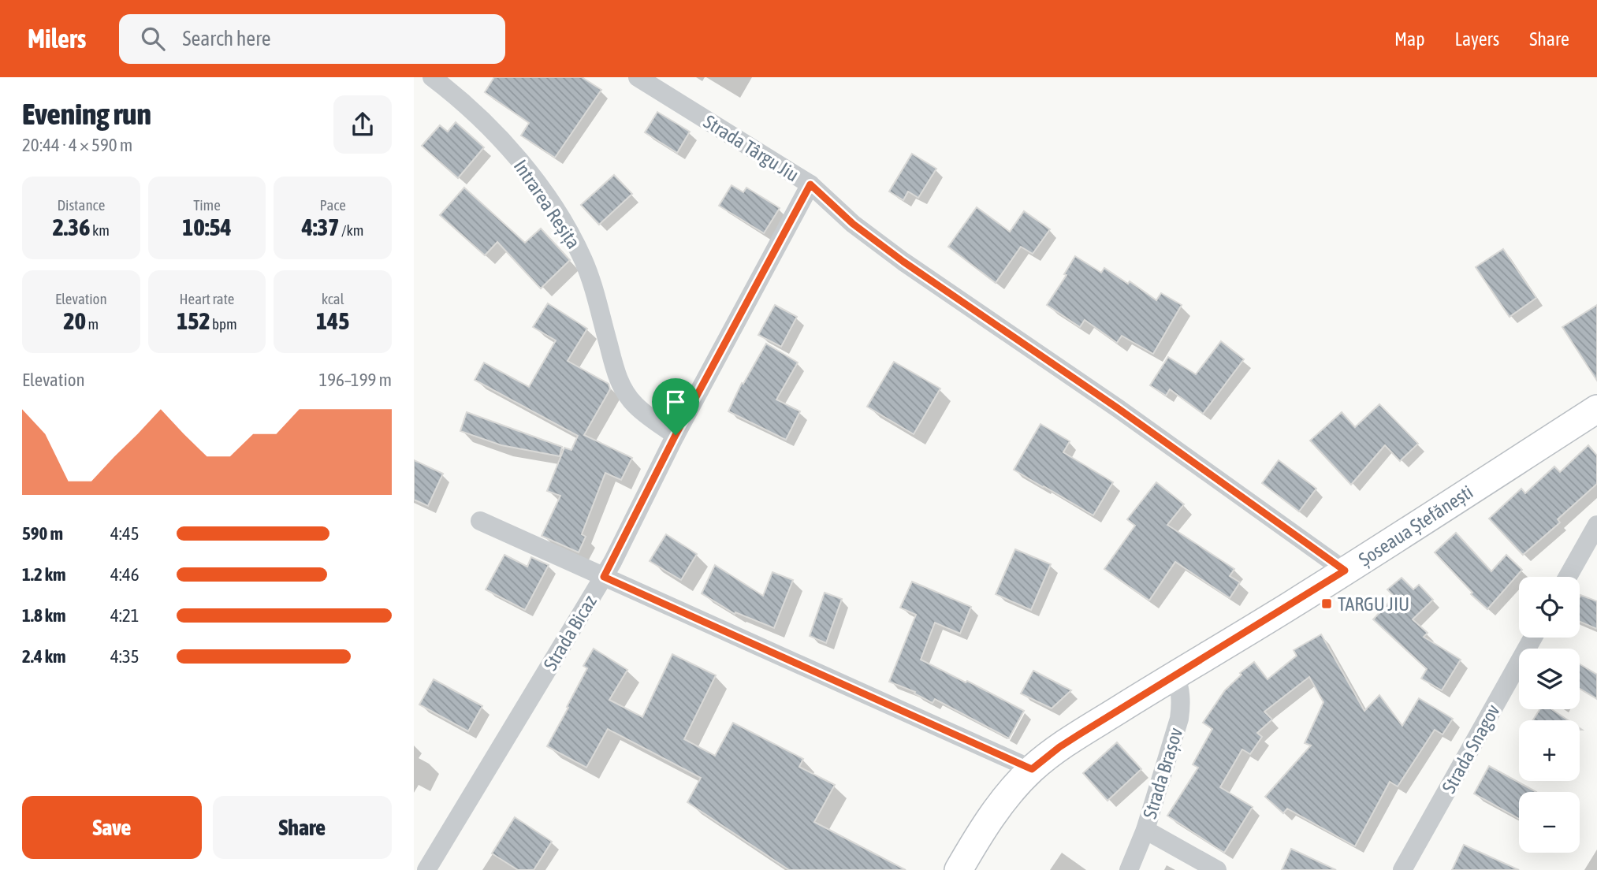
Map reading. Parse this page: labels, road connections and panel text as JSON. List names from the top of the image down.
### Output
{
  "streets": {
    "main road": ["Șoseaua Ștefănești"],
    "street": [
      "Strada Târgu Jiu",
      "Intrarea Reșița",
      "Strada Bicaz",
      "Strada Snagov",
      "Strada Brașov"
    ]
  },
  "crossings": [
    ["Strada Târgu Jiu", "Șoseaua Ștefănești"],
    ["Strada Târgu Jiu", "Strada Bicaz"],
    ["Intrarea Reșița", "Strada Bicaz"],
    ["Șoseaua Ștefănești", "Strada Brașov"]
  ],
  "places": {
    "transit": ["TARGU JIU"]
  },
  "page": {
    "header": "Milers",
    "search": "Search here",
    "nav": ["Map", "Layers", "Share"],
    "heading": ["Evening run", "20:44 · 4 × 590 m"],
    "stats": [
      ["Distance", "2.36 km"],
      ["Time", "10:54"],
      ["Pace", "4:37 /km"],
      ["Elevation", "20 m"],
      ["Heart rate", "152 bpm"],
      ["kcal", "145"]
    ],
    "chart": ["Elevation", "196–199 m"],
    "list": [
      {
        "name": "590 m",
        "note": "4:45"
      },
      {
        "name": "1.2 km",
        "note": "4:46"
      },
      {
        "name": "1.8 km",
        "note": "4:21"
      },
      {
        "name": "2.4 km",
        "note": "4:35"
      }
    ],
    "map_buttons": ["+", "−"],
    "buttons": ["Save", "Share"]
  }
}
